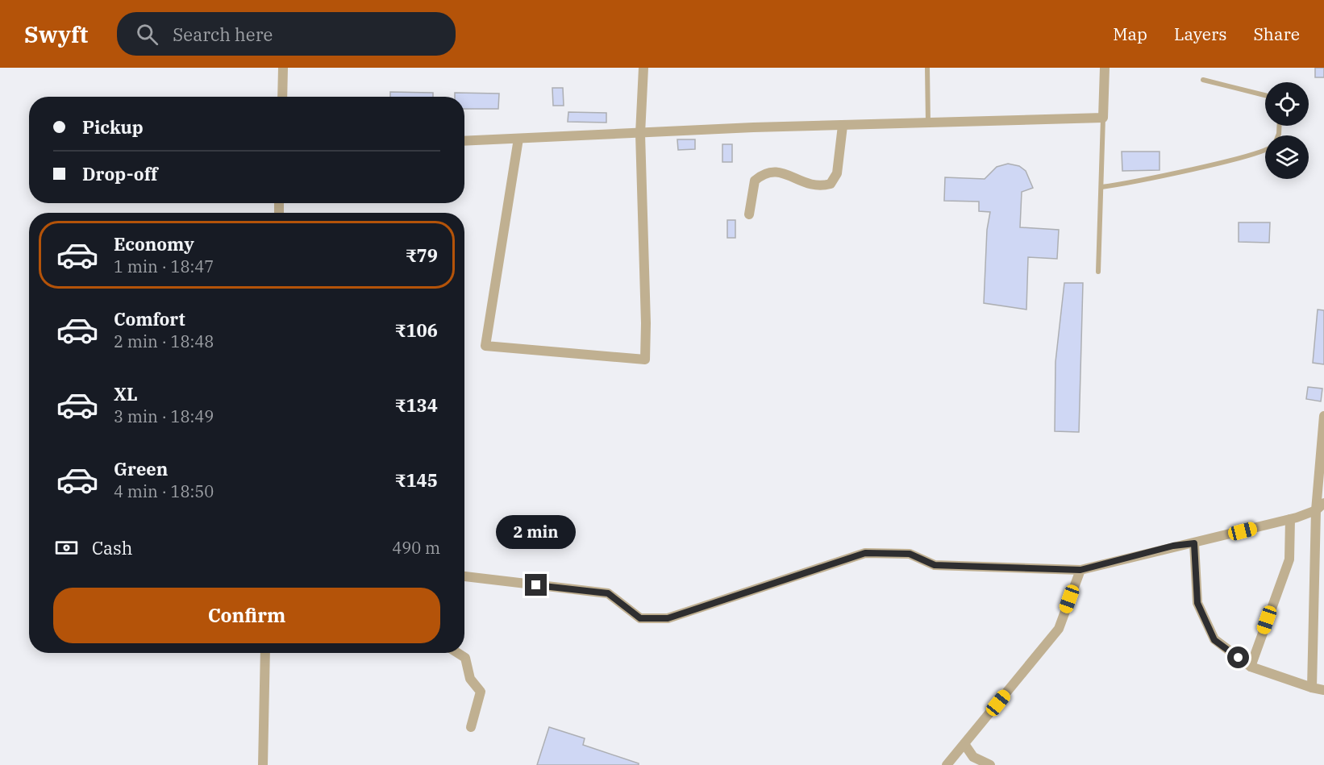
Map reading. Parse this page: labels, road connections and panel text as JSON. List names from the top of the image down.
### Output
{
  "page": {
    "header": "Swyft",
    "search": "Search here",
    "nav": ["Map", "Layers", "Share"],
    "banner": ["Pickup", "Drop-off"],
    "list": [
      {
        "name": "Economy",
        "note": "1 min · 18:47",
        "value": "₹79"
      },
      {
        "name": "Comfort",
        "note": "2 min · 18:48",
        "value": "₹106"
      },
      {
        "name": "XL",
        "note": "3 min · 18:49",
        "value": "₹134"
      },
      {
        "name": "Green",
        "note": "4 min · 18:50",
        "value": "₹145"
      }
    ],
    "bubble": "2 min",
    "pay": ["Cash", "490 m"],
    "buttons": "Confirm"
  }
}
